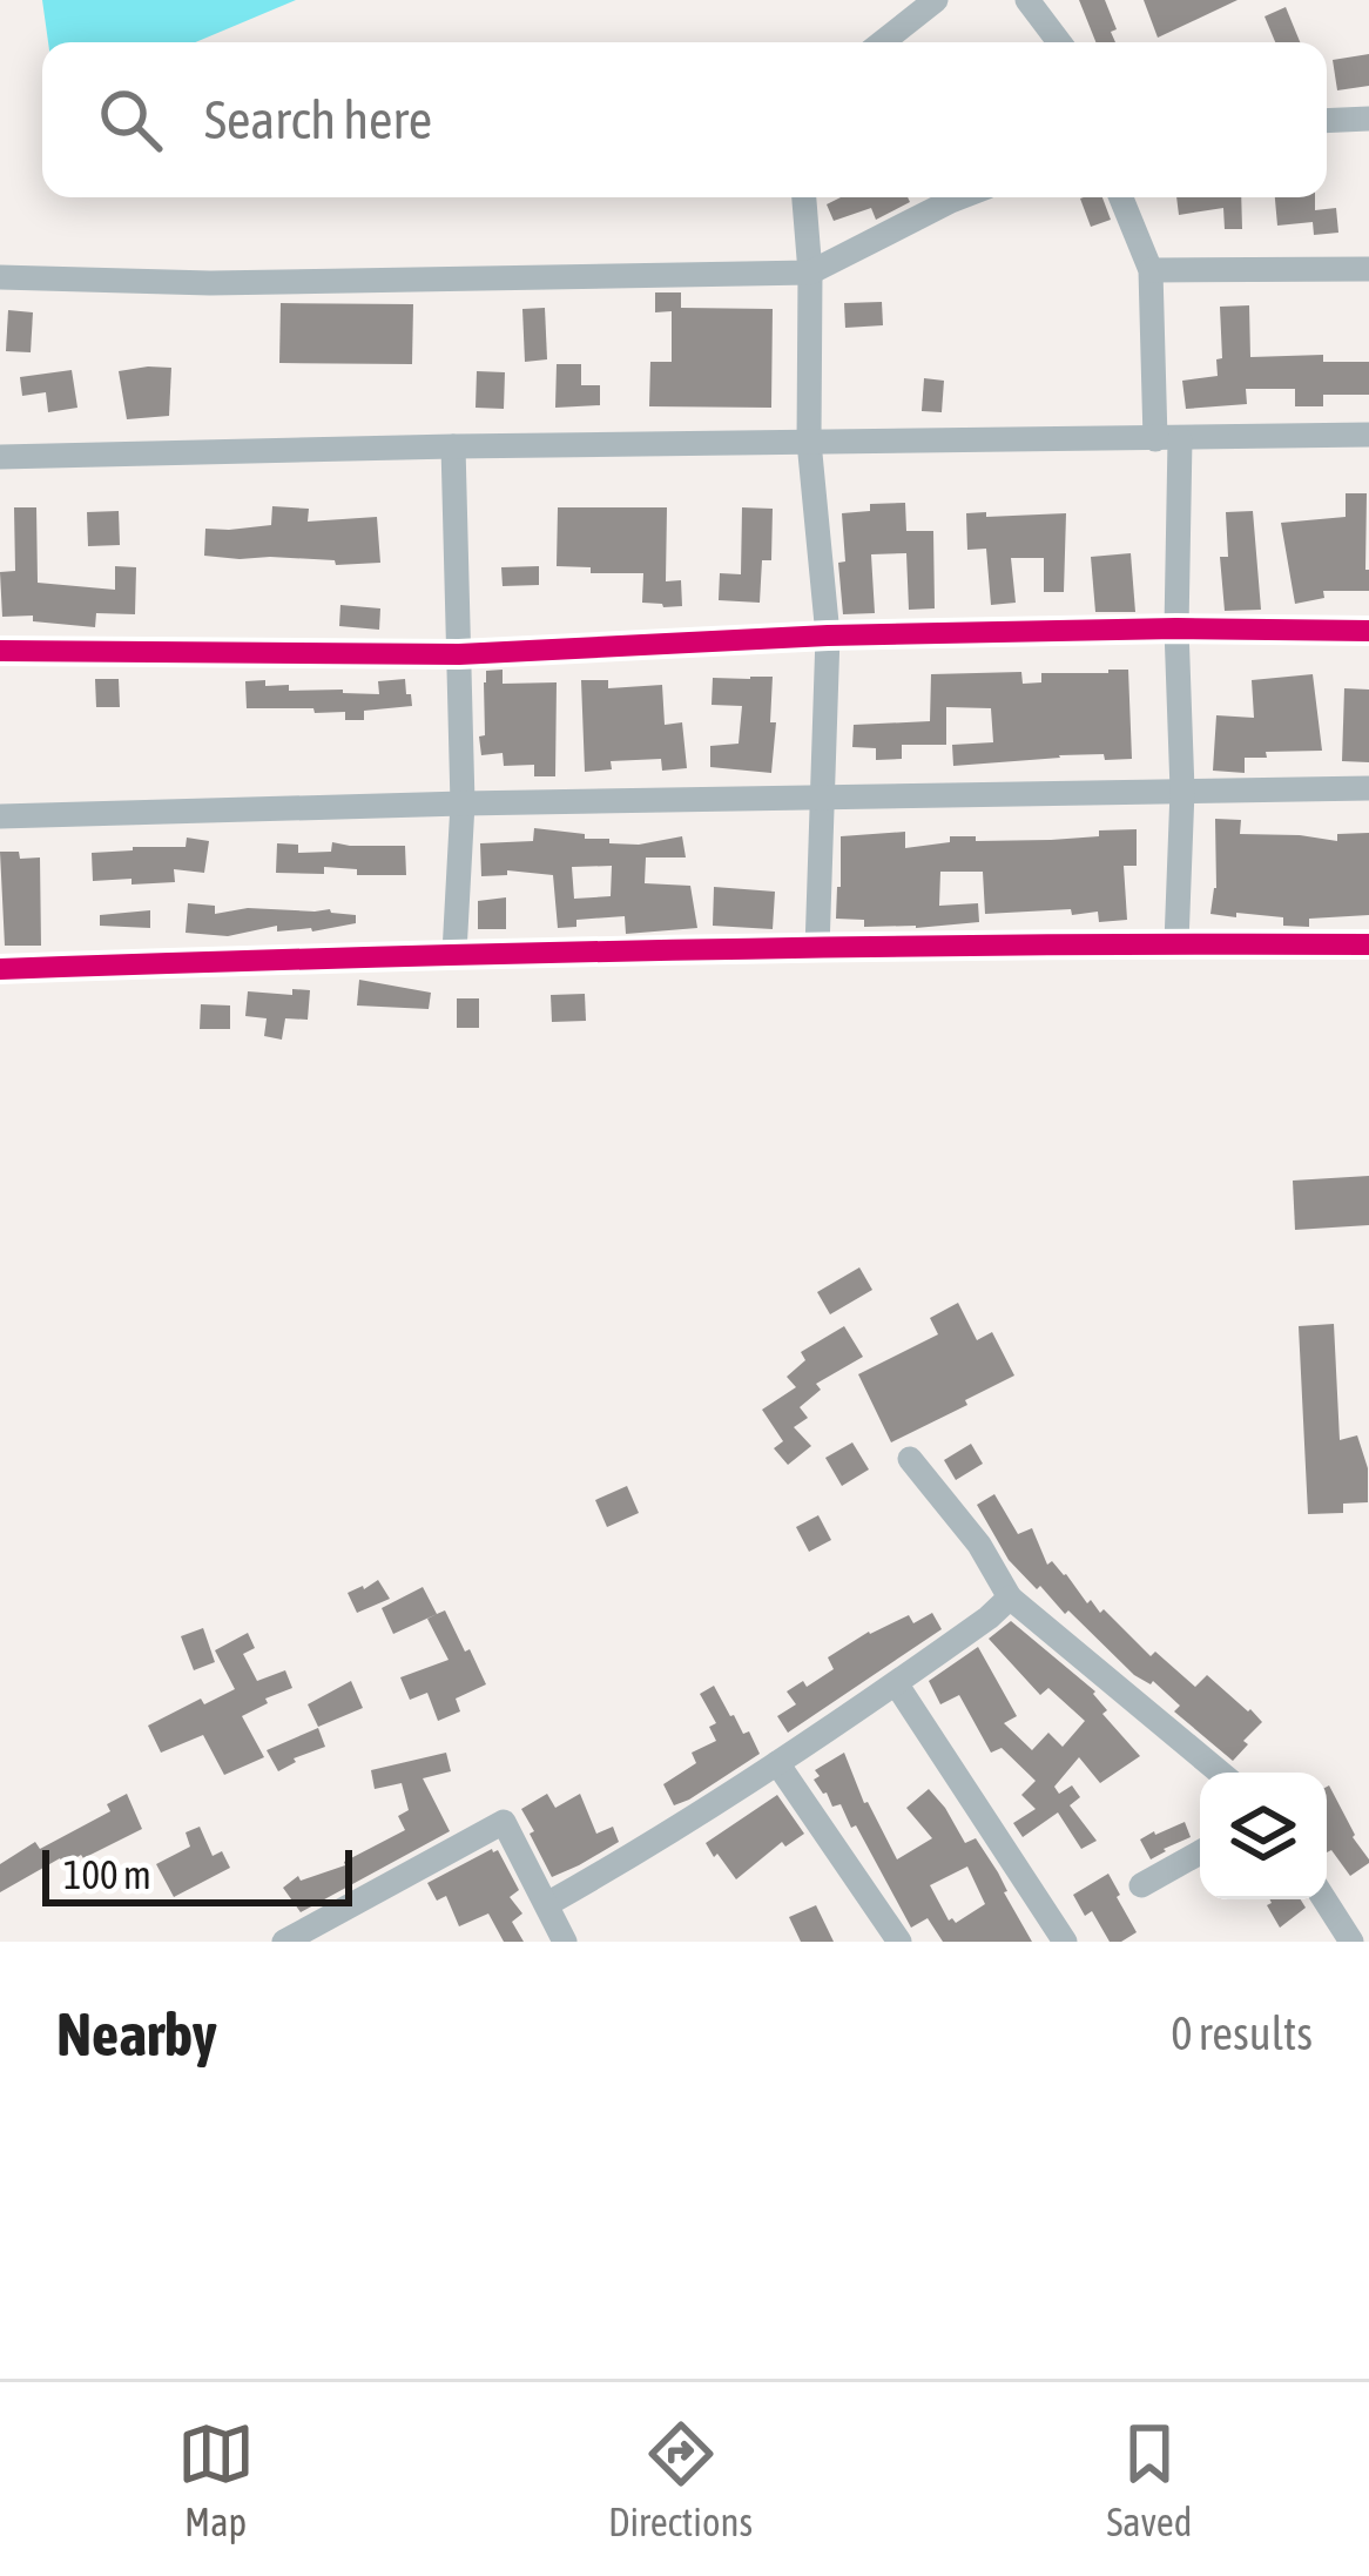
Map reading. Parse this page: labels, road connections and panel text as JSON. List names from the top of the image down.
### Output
{
  "scale_bar": "100 m",
  "page": {
    "search": "Search here",
    "scale": "100 m",
    "heading": ["Nearby", "0 results"],
    "nav": ["Map", "Directions", "Saved"]
  }
}
